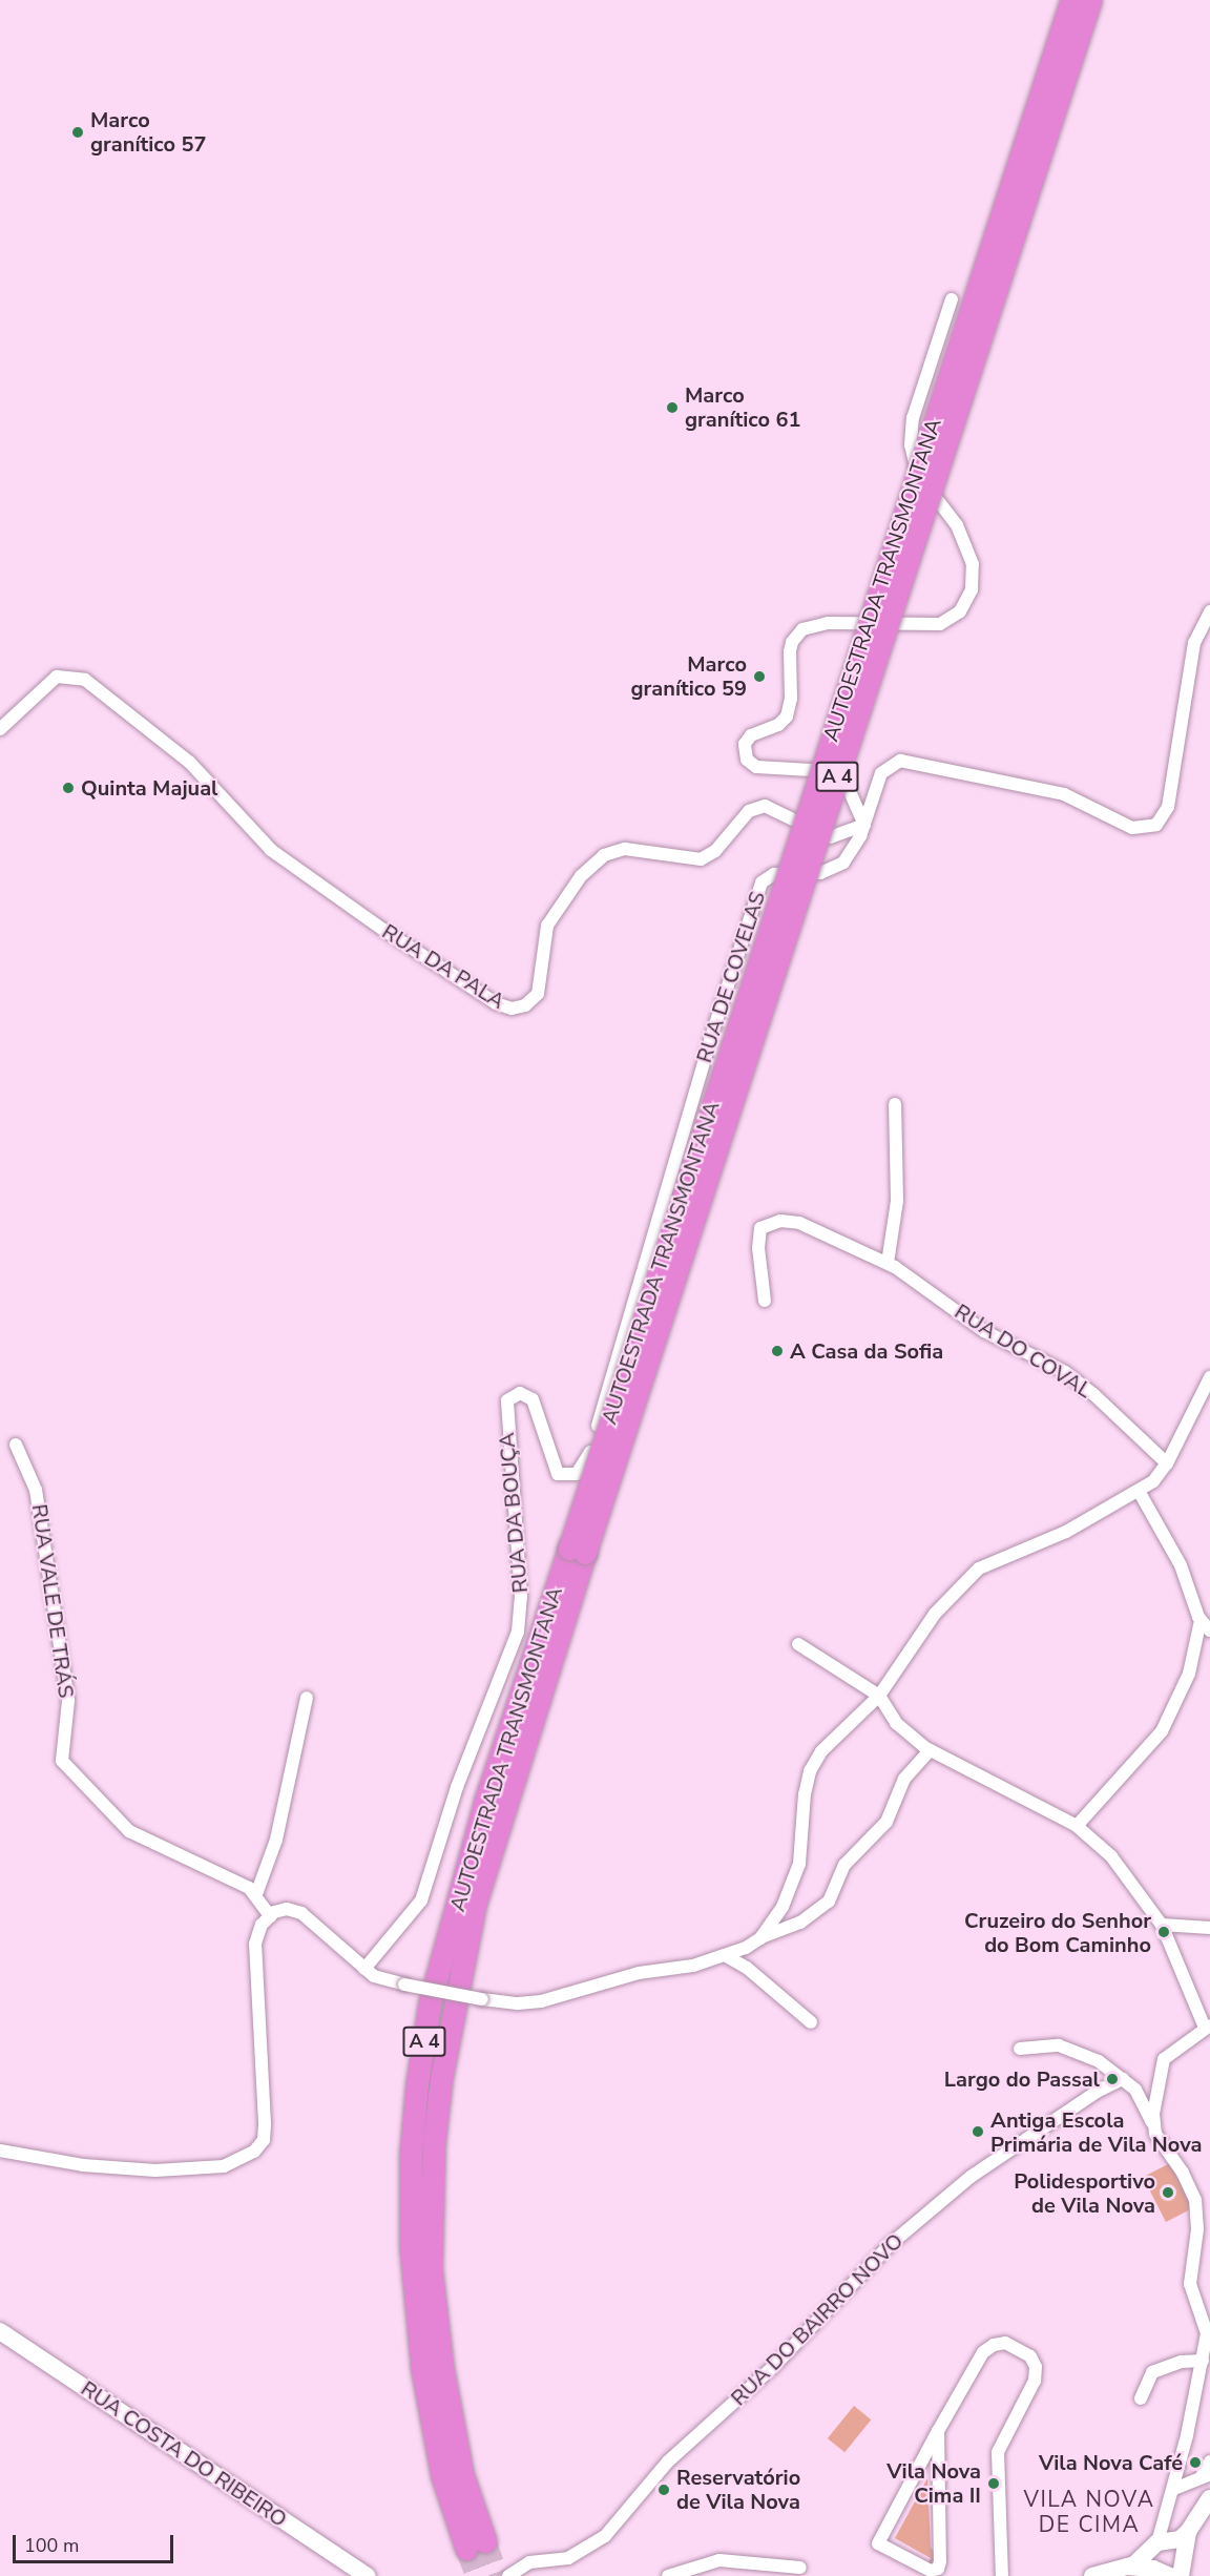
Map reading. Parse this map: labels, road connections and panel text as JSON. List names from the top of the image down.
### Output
{
  "streets": {
    "highway": ["AUTOESTRADA TRANSMONTANA", "A 4"],
    "main road": ["RUA COSTA DO RIBEIRO"],
    "street": [
      "RUA DA PALA",
      "RUA DE COVELAS",
      "RUA DO COVAL",
      "RUA DA BOUÇA",
      "RUA VALE DE TRÁS",
      "RUA DO BAIRRO NOVO"
    ]
  },
  "crossings": [
    ["RUA DA PALA", "RUA DE COVELAS"],
    ["RUA DE COVELAS", "RUA DA BOUÇA"]
  ],
  "districts": ["VILA NOVA DE CIMA"],
  "places": [
    "Marco granítico 57",
    "Marco granítico 61",
    "Marco granítico 59",
    "Quinta Majual",
    "A Casa da Sofia",
    "Cruzeiro do Senhor do Bom Caminho",
    "Largo do Passal",
    "Antiga Escola Primária de Vila Nova",
    "Polidesportivo de Vila Nova",
    "Vila Nova Café",
    "Vila Nova Cima II",
    "Reservatório de Vila Nova"
  ],
  "scale_bar": "100 m"
}
